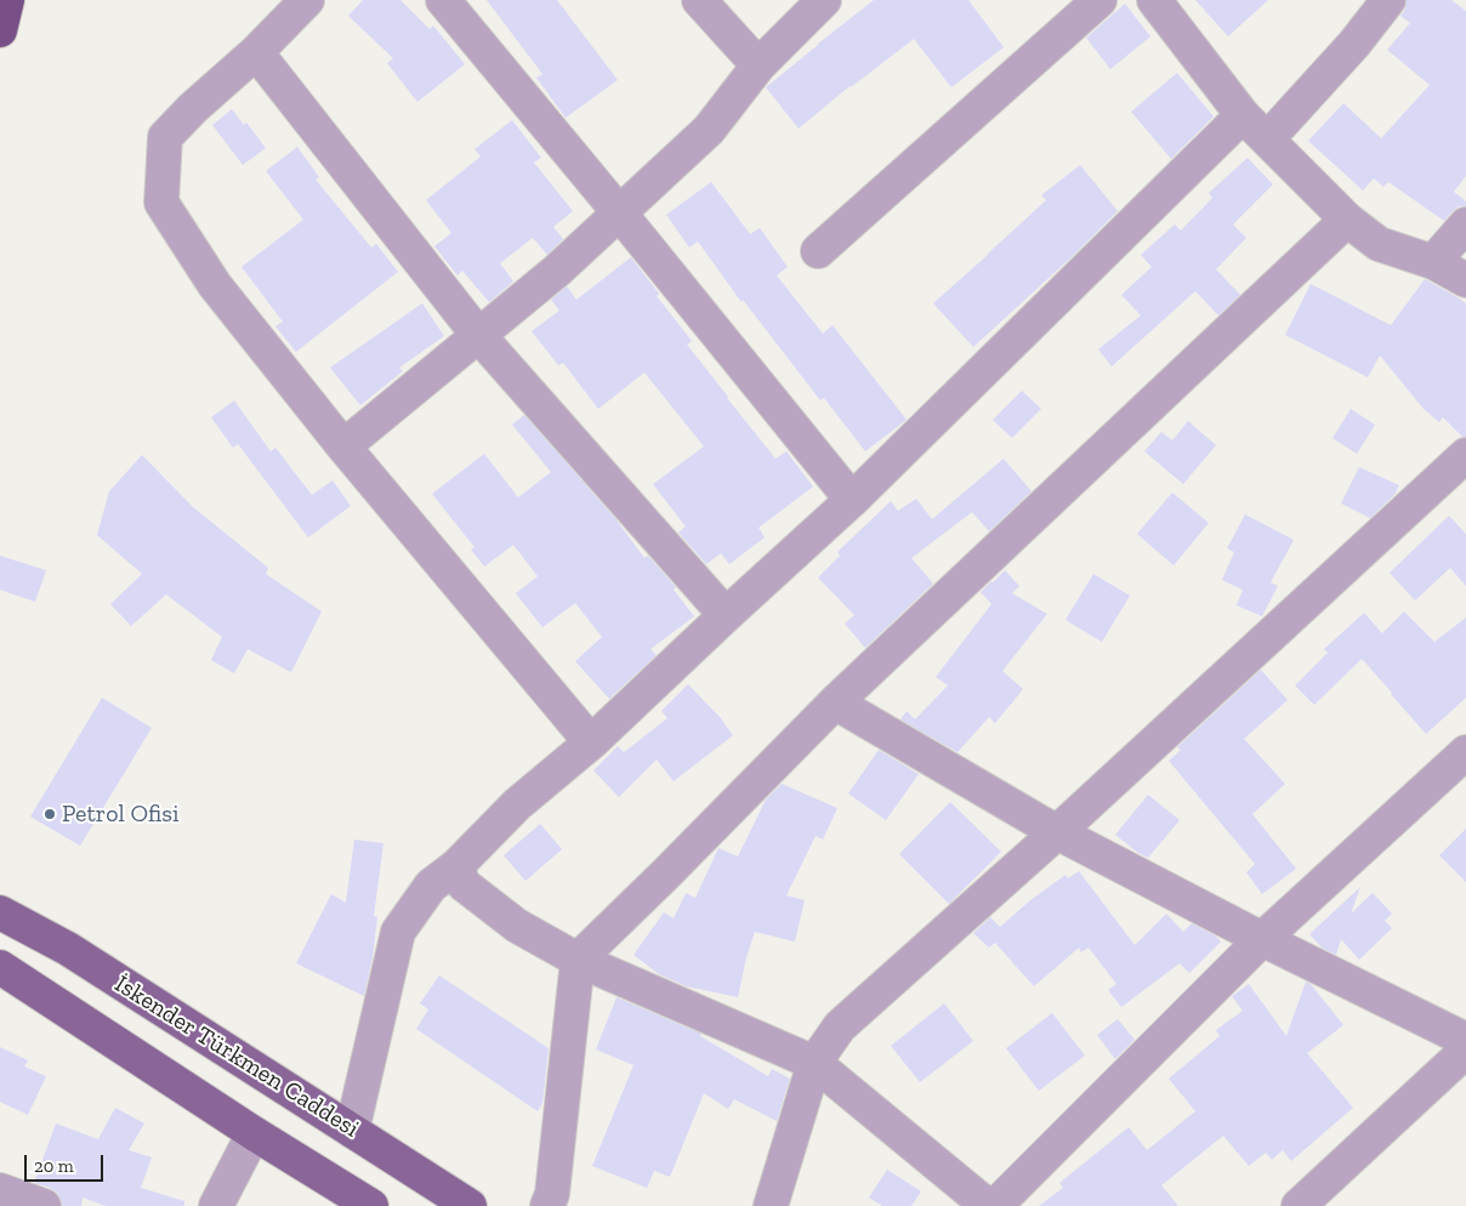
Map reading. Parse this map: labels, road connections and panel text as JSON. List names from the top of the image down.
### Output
{
  "streets": {
    "main road": ["İskender Türkmen Caddesi"]
  },
  "places": ["Petrol Ofisi"],
  "scale_bar": "20 m"
}
